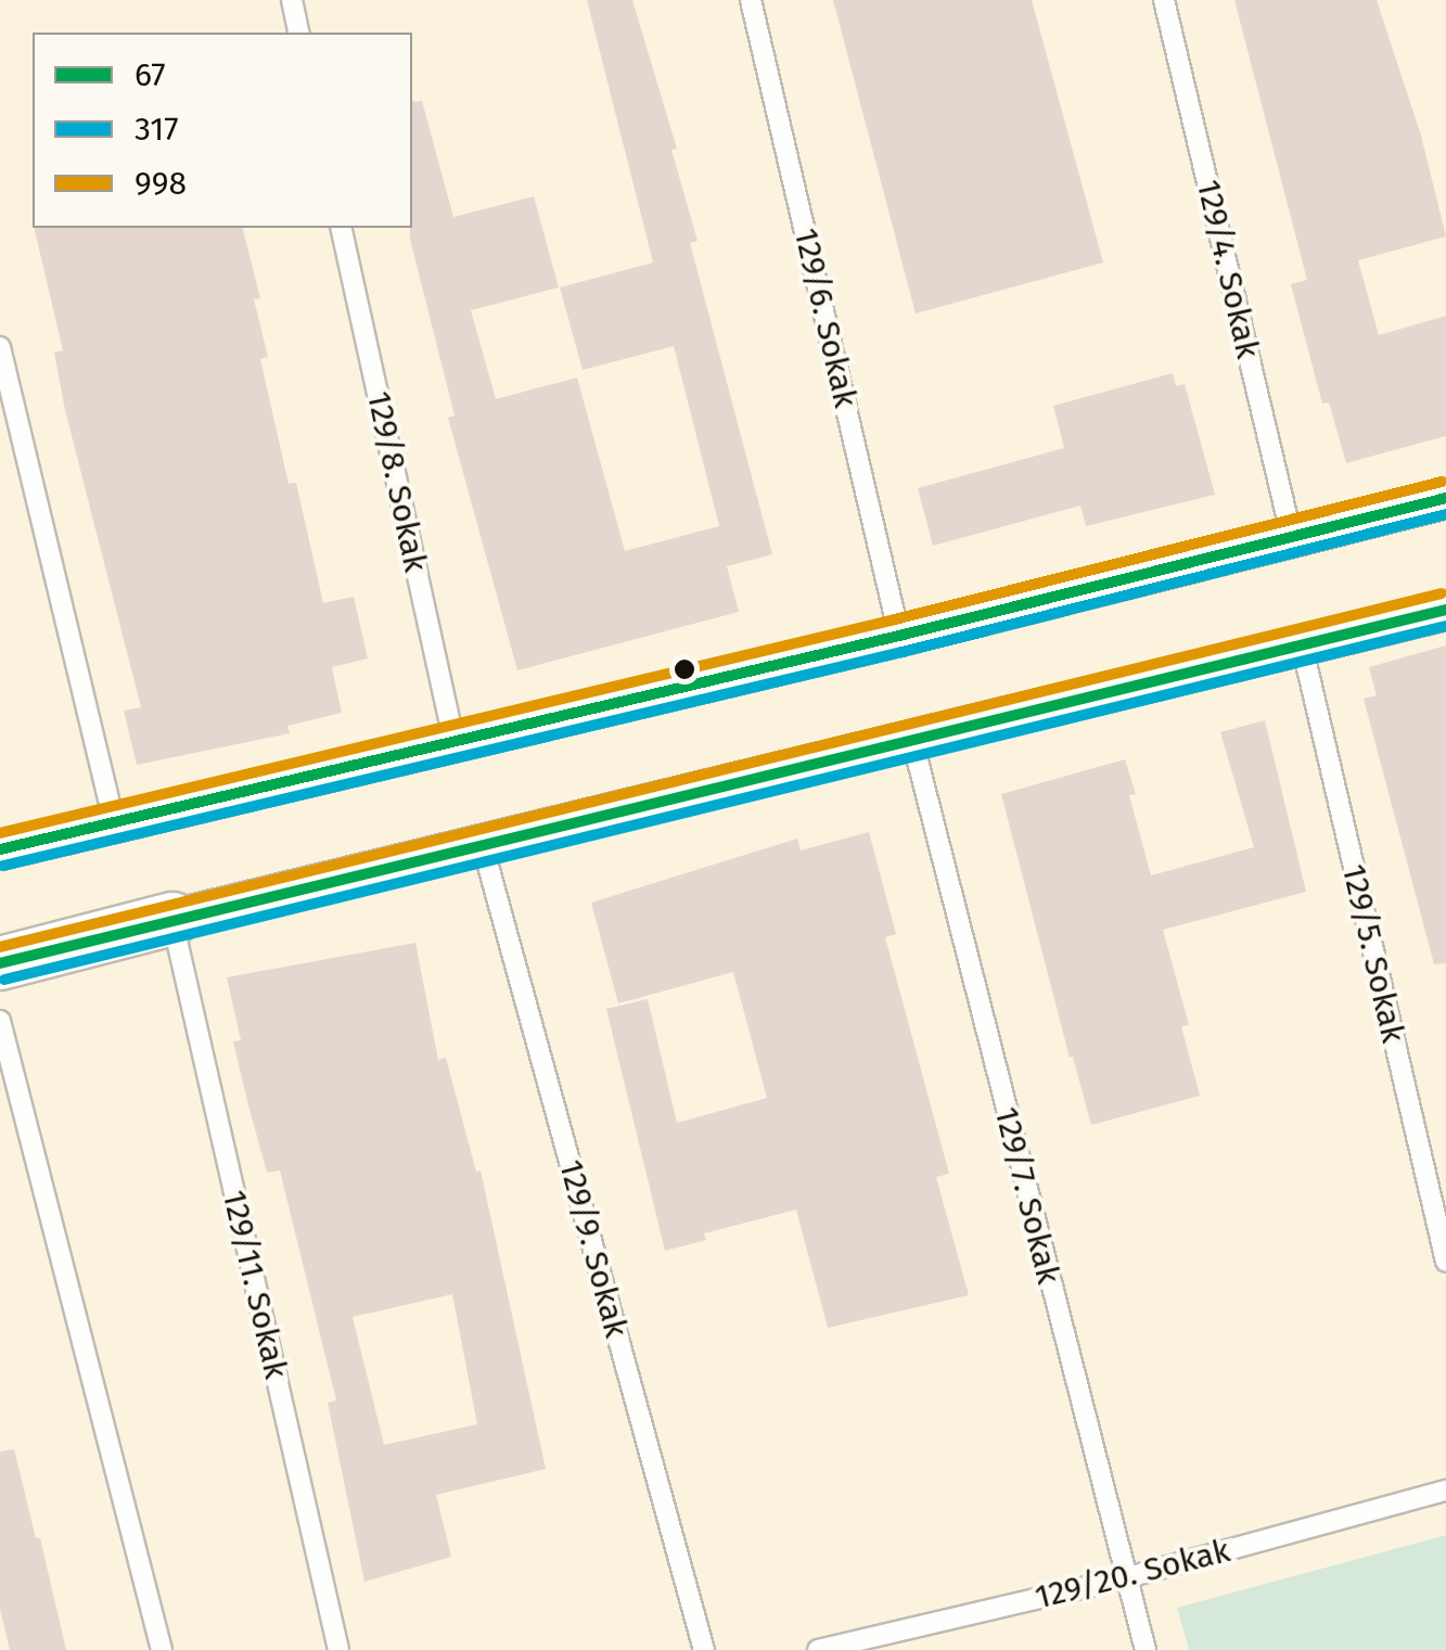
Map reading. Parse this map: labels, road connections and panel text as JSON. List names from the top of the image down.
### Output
{
  "streets": {
    "lane": [
      "129/4. Sokak",
      "129/6. Sokak",
      "129/8. Sokak",
      "129/5. Sokak",
      "129/7. Sokak",
      "129/9. Sokak",
      "129/11. Sokak",
      "129/20. Sokak"
    ]
  },
  "crossings": [
    ["129/7. Sokak", "129/20. Sokak"]
  ],
  "lines": ["transit line 998", "transit line 67", "transit line 317"],
  "legend": ["67", "317", "998"]
}
